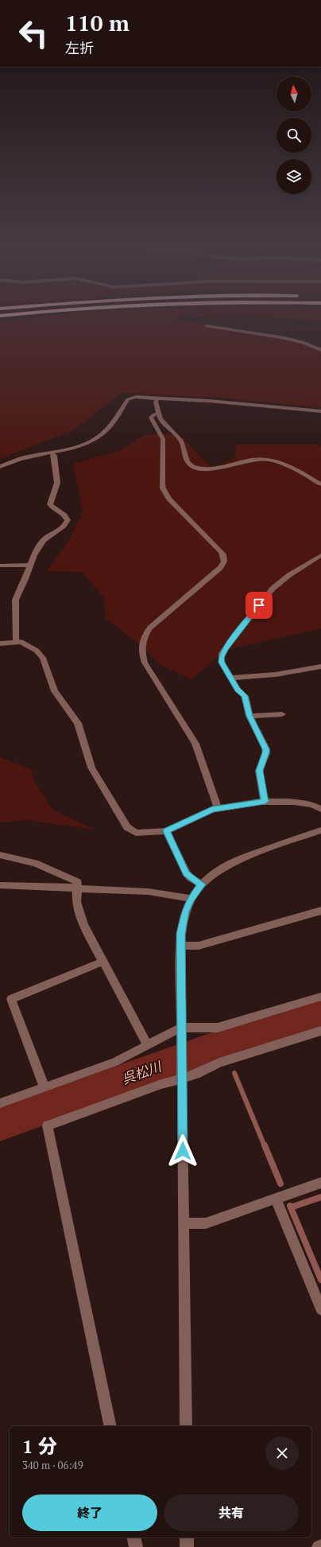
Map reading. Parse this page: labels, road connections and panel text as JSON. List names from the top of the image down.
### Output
{
  "water": ["呉松川"],
  "north": "top",
  "page": {
    "turn": ["110 m", "左折"],
    "heading": ["1 分", "340 m · 06:49"],
    "buttons": ["終了", "共有"]
  }
}
